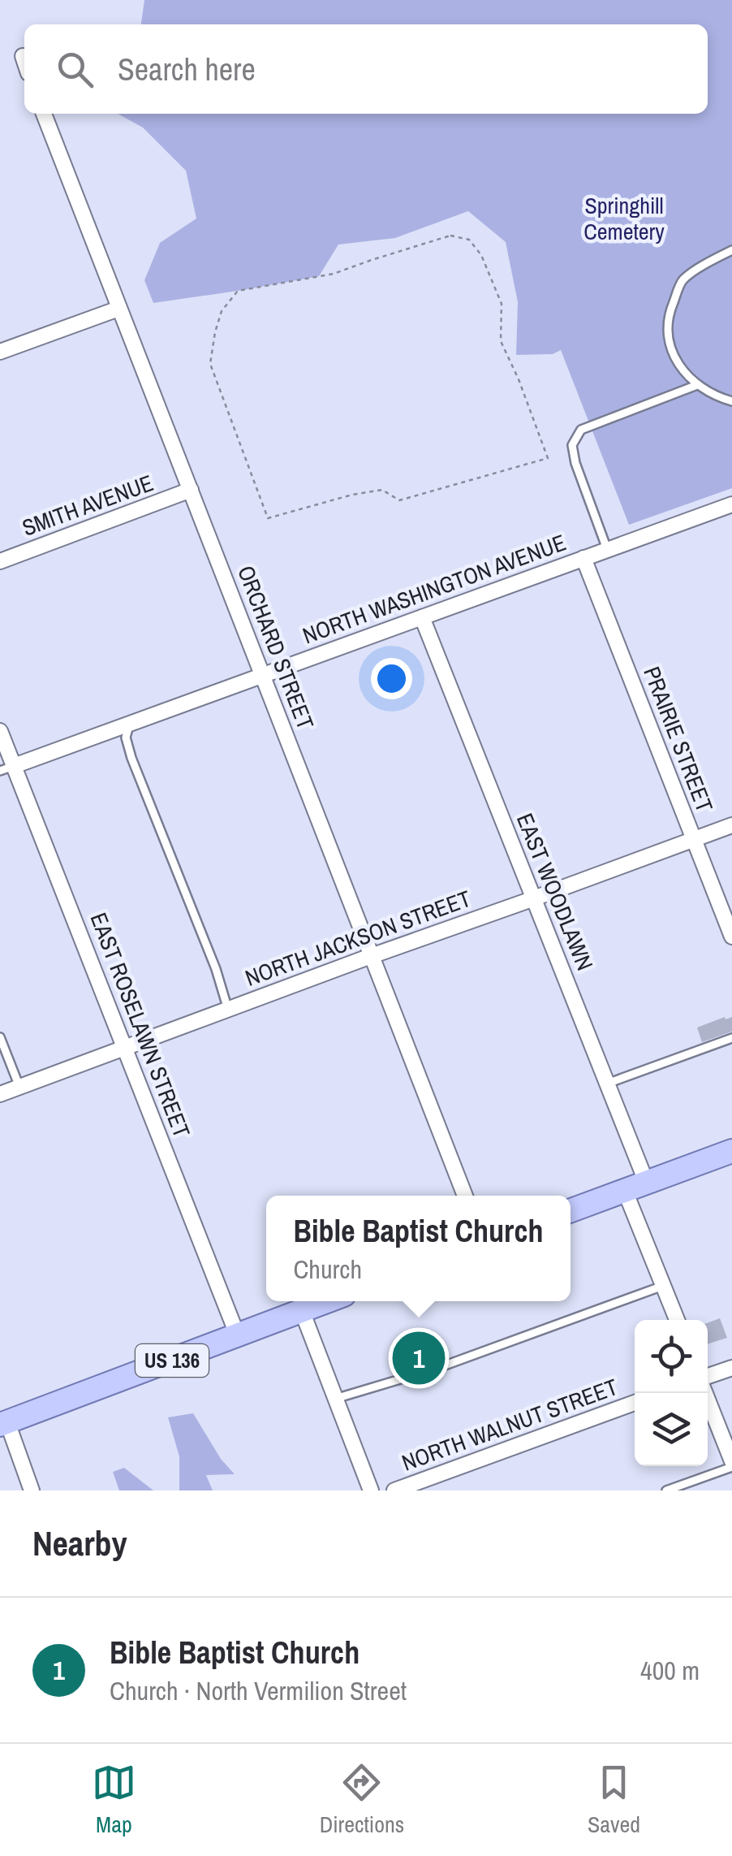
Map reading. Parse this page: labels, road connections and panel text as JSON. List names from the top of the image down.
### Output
{
  "streets": {
    "main road": ["US 136"],
    "street": [
      "SMITH AVENUE",
      "NORTH WASHINGTON AVENUE",
      "ORCHARD STREET",
      "PRAIRIE STREET",
      "EAST WOODLAWN",
      "NORTH JACKSON STREET",
      "EAST ROSELAWN STREET",
      "NORTH WALNUT STREET"
    ]
  },
  "crossings": [
    ["SMITH AVENUE", "ORCHARD STREET"],
    ["NORTH WASHINGTON AVENUE", "ORCHARD STREET"],
    ["NORTH WASHINGTON AVENUE", "PRAIRIE STREET"],
    ["NORTH WASHINGTON AVENUE", "EAST WOODLAWN"],
    ["NORTH WASHINGTON AVENUE", "EAST ROSELAWN STREET"],
    ["ORCHARD STREET", "NORTH JACKSON STREET"],
    ["PRAIRIE STREET", "NORTH JACKSON STREET"],
    ["EAST WOODLAWN", "NORTH JACKSON STREET"],
    ["NORTH JACKSON STREET", "EAST ROSELAWN STREET"],
    ["EAST ROSELAWN STREET", "US 136"]
  ],
  "parks": ["Springhill Cemetery"],
  "page": {
    "search": "Search here",
    "popup": ["Bible Baptist Church", "Church"],
    "pins": "1",
    "heading": "Nearby",
    "list": [
      {
        "mark": "1",
        "name": "Bible Baptist Church",
        "note": "Church · North Vermilion Street",
        "value": "400 m"
      }
    ],
    "nav": ["Map", "Directions", "Saved"]
  }
}
